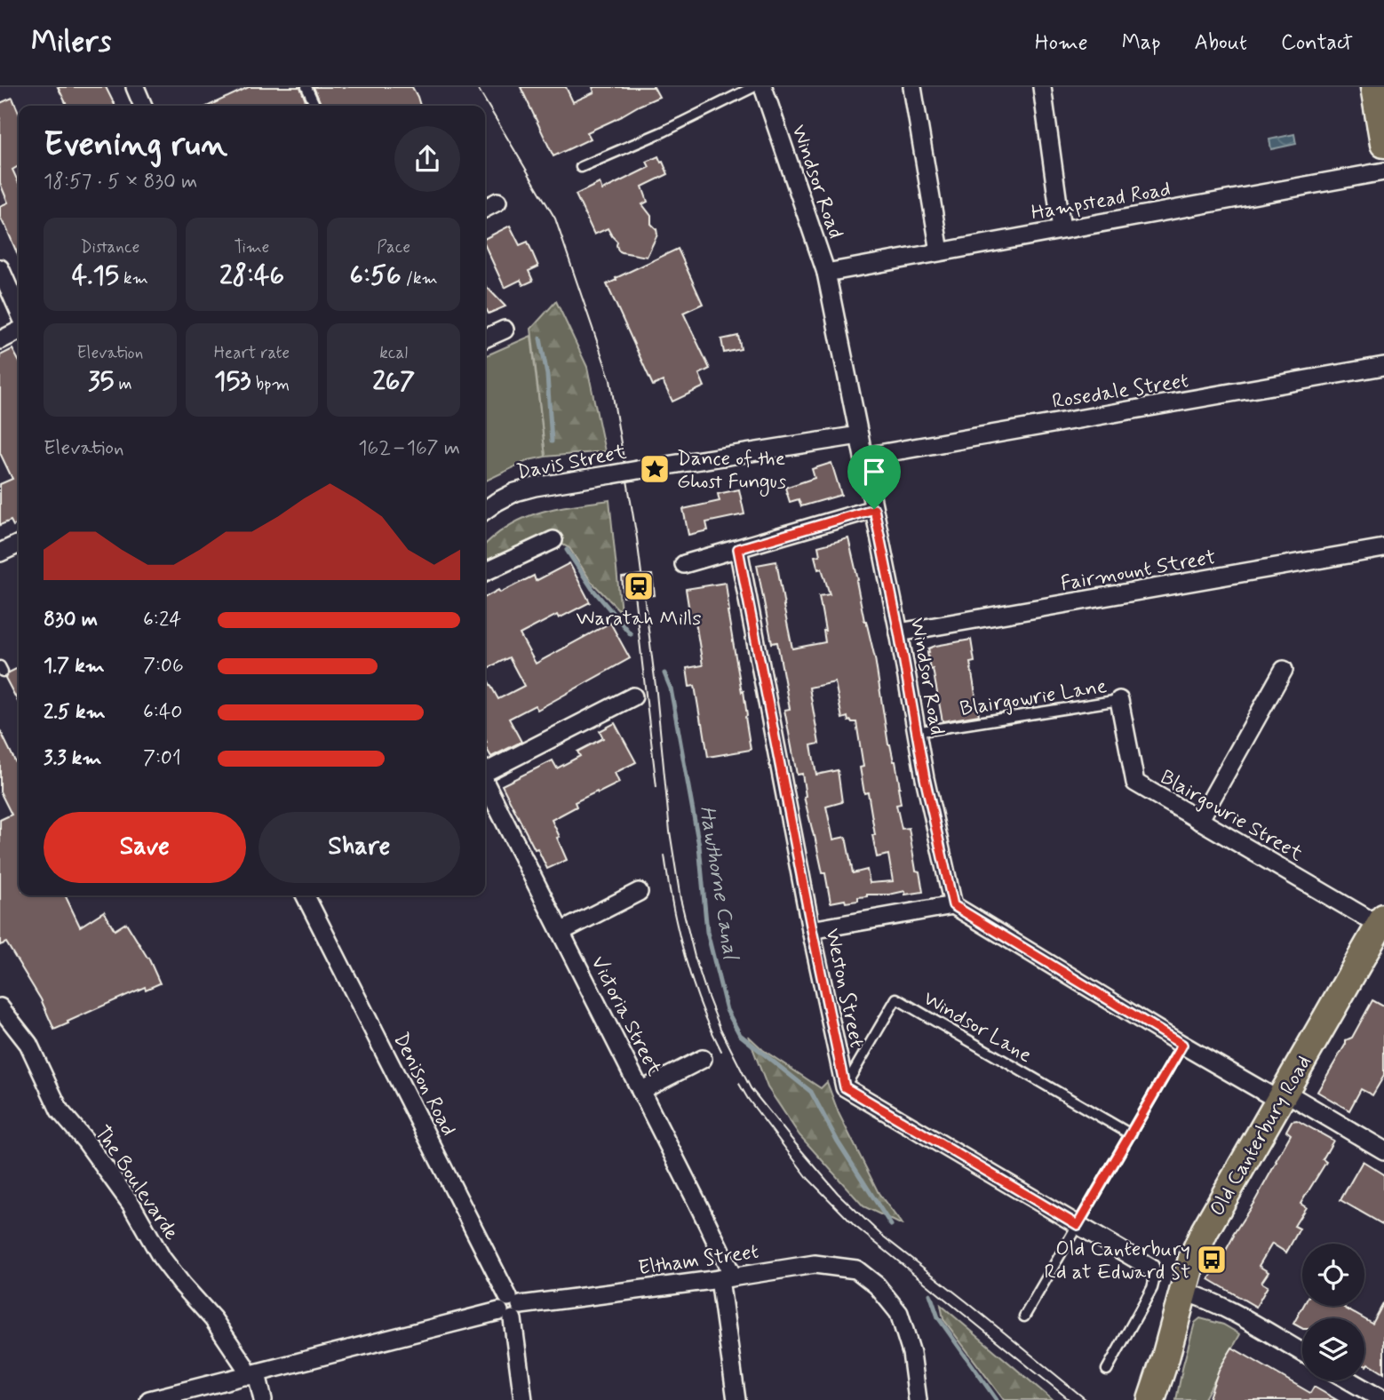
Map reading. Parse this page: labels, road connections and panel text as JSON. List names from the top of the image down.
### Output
{
  "streets": {
    "main road": ["Old Canterbury Road"],
    "street": [
      "Windsor Road",
      "Hampstead Road",
      "Rosedale Street",
      "Davis Street",
      "Fairmount Street",
      "Blairgowrie Street",
      "Weston Street",
      "Victoria Street",
      "Denison Road",
      "The Boulevarde",
      "Eltham Street"
    ],
    "lane": ["Blairgowrie Lane", "Windsor Lane"]
  },
  "crossings": [
    ["Windsor Road", "Hampstead Road"],
    ["Windsor Road", "Rosedale Street"],
    ["Windsor Road", "Davis Street"],
    ["Windsor Road", "Fairmount Street"],
    ["Windsor Road", "Blairgowrie Lane"],
    ["Blairgowrie Lane", "Blairgowrie Street"],
    ["Blairgowrie Street", "Old Canterbury Road"],
    ["Weston Street", "Windsor Lane"],
    ["Victoria Street", "Eltham Street"],
    ["Denison Road", "Eltham Street"],
    ["The Boulevarde", "Eltham Street"]
  ],
  "water": ["Hawthorne Canal"],
  "places": {
    "place": ["Dance of the Ghost Fungus"],
    "station": ["Waratah Mills"],
    "bus stop": ["Old Canterbury Rd at Edward St"]
  },
  "page": {
    "header": "Milers",
    "nav": [
      "Home",
      "Map",
      "About",
      "Contact"
    ],
    "heading": ["Evening run", "18:57 · 5 × 830 m"],
    "stats": [
      ["Distance", "4.15 km"],
      ["Time", "28:46"],
      ["Pace", "6:56 /km"],
      ["Elevation", "35 m"],
      ["Heart rate", "153 bpm"],
      ["kcal", "267"]
    ],
    "chart": ["Elevation", "162–167 m"],
    "list": [
      {
        "name": "830 m",
        "note": "6:24"
      },
      {
        "name": "1.7 km",
        "note": "7:06"
      },
      {
        "name": "2.5 km",
        "note": "6:40"
      },
      {
        "name": "3.3 km",
        "note": "7:01"
      }
    ],
    "buttons": ["Save", "Share"]
  }
}
